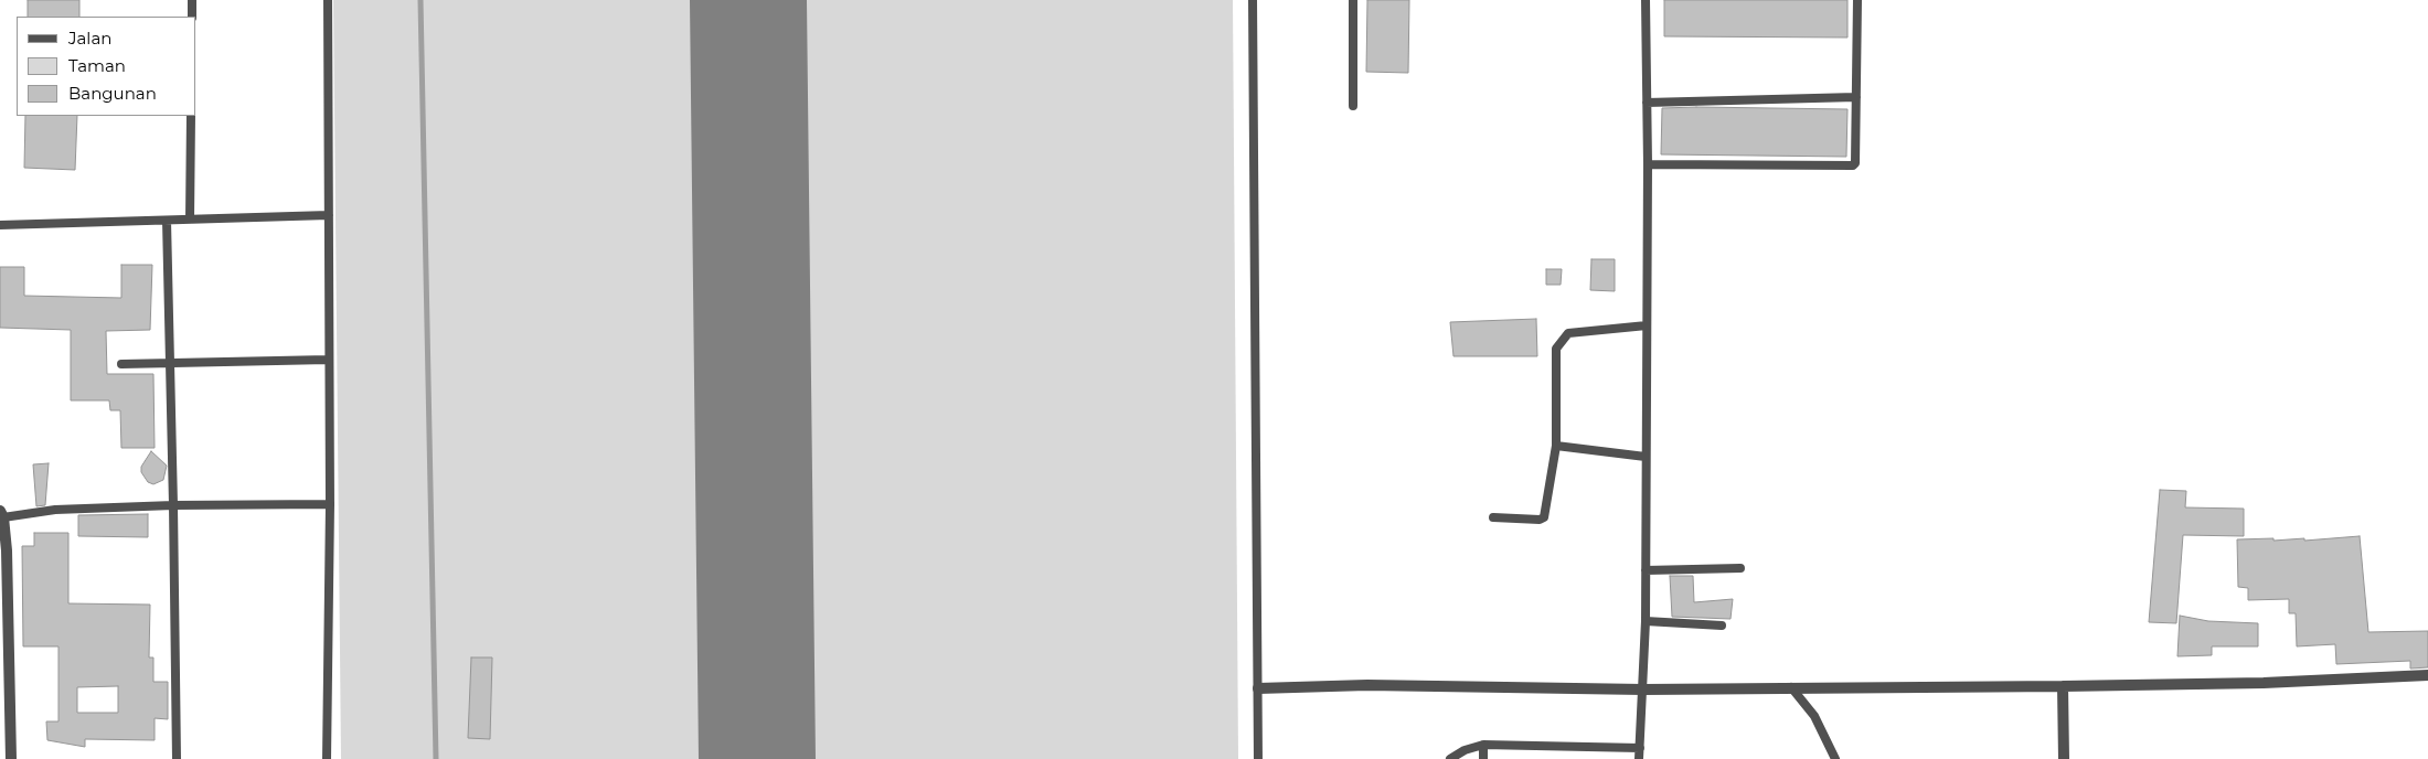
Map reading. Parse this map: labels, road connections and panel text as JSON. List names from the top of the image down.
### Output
{
  "legend": ["Jalan", "Taman", "Bangunan"]
}
